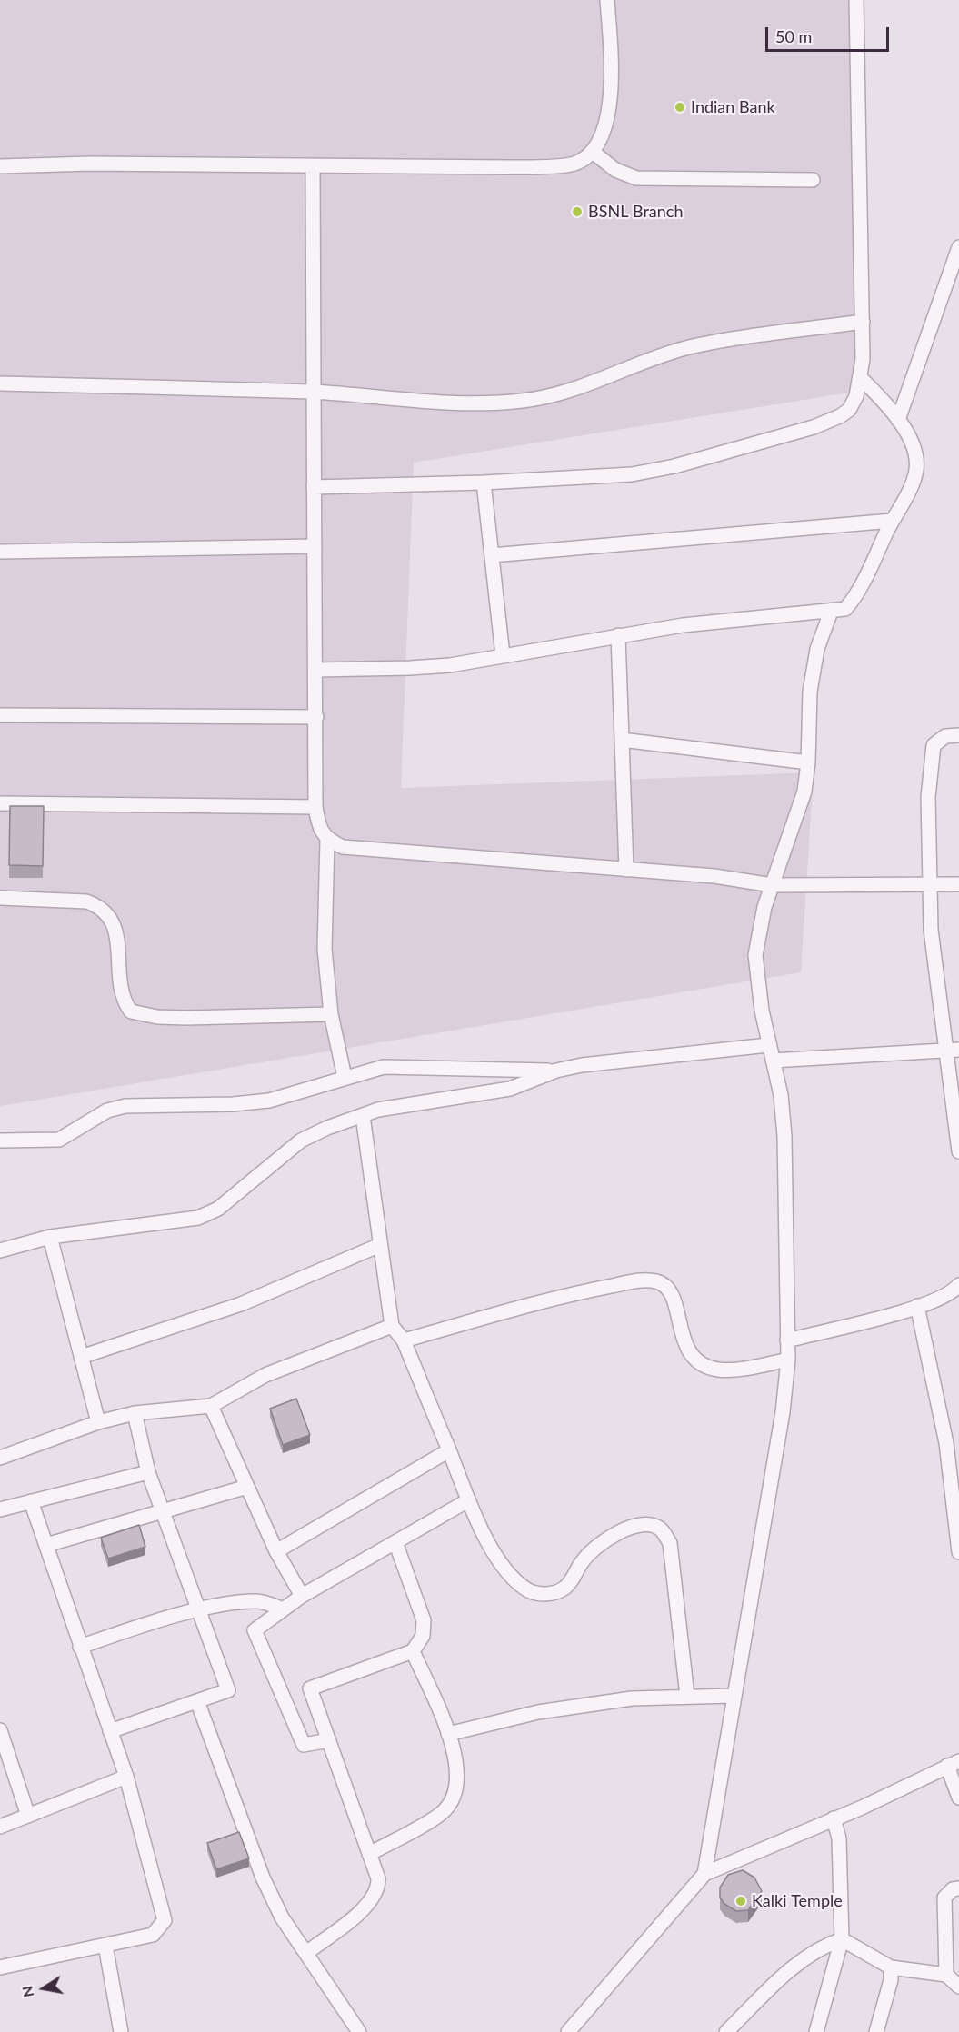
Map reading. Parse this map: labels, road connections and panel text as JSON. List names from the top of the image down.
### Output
{
  "places": ["Indian Bank", "BSNL Branch", "Kalki Temple"],
  "scale_bar": "50 m",
  "north": "left"
}
